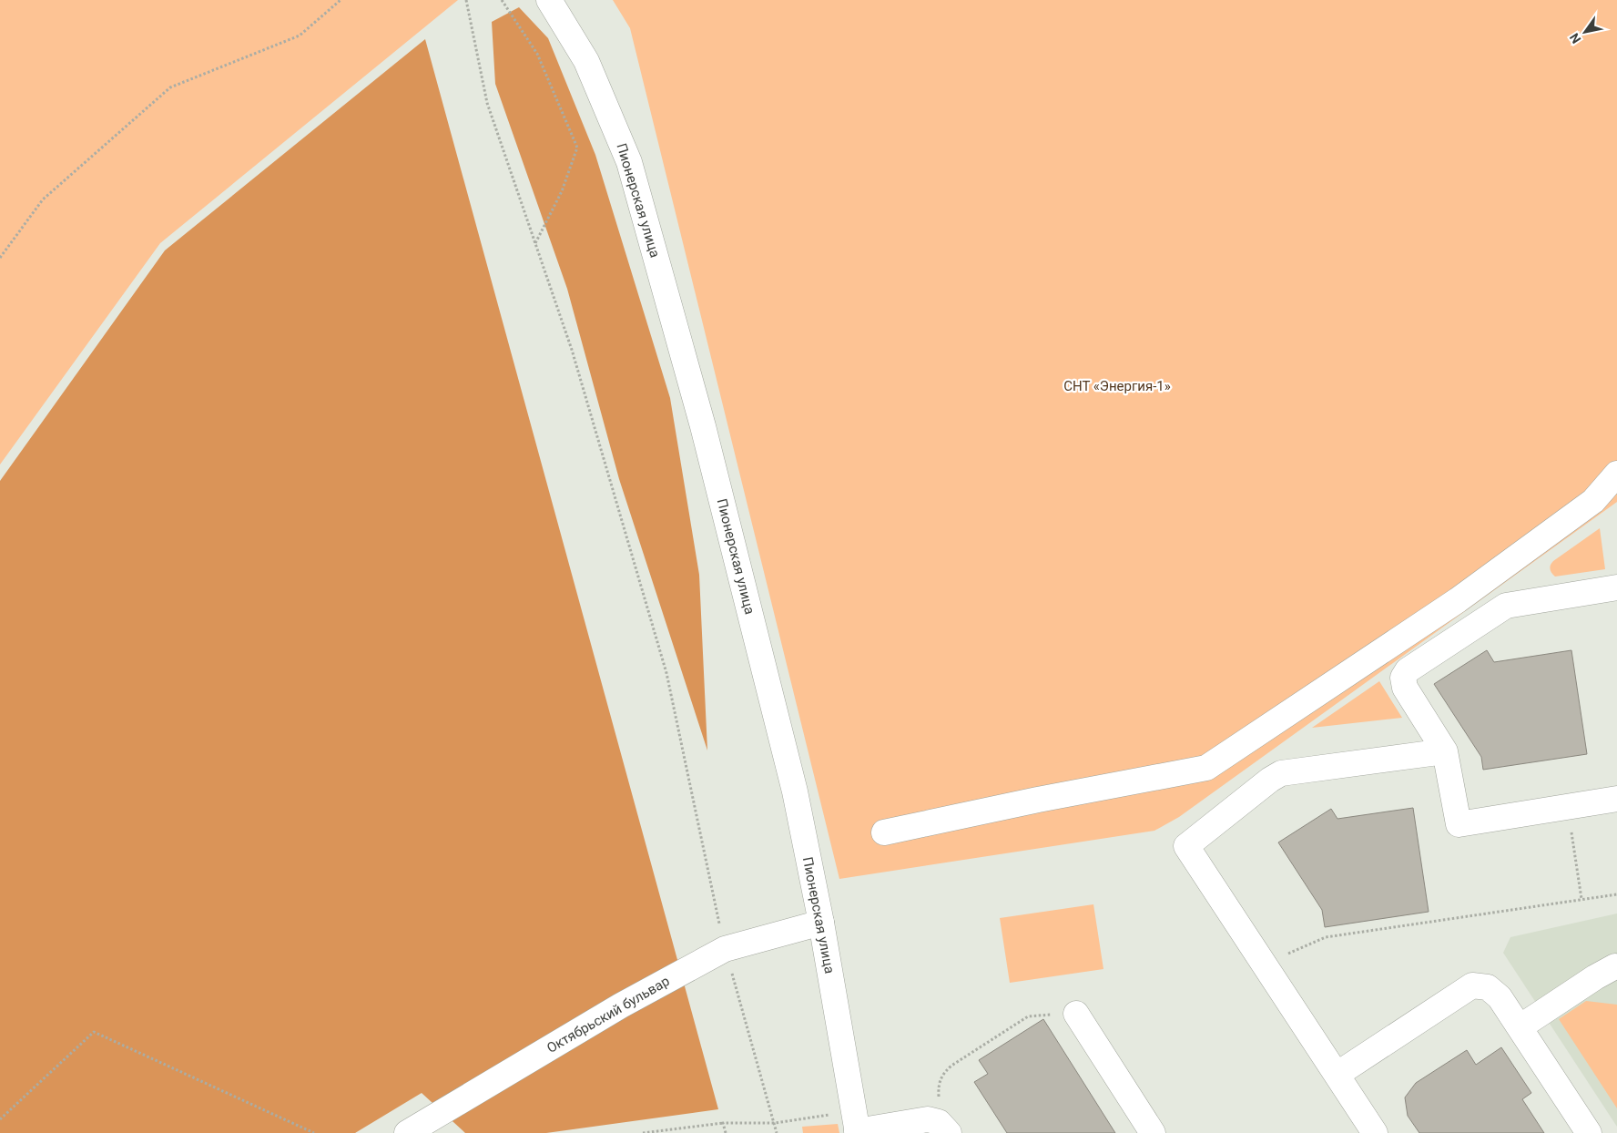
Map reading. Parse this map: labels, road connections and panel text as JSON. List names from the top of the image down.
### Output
{
  "streets": {
    "main road": ["Пионерская улица", "Октябрьский бульвар"]
  },
  "crossings": [
    ["Пионерская улица", "Октябрьский бульвар"]
  ],
  "parks": ["СНТ «Энергия-1»"],
  "north": "bottom left"
}
